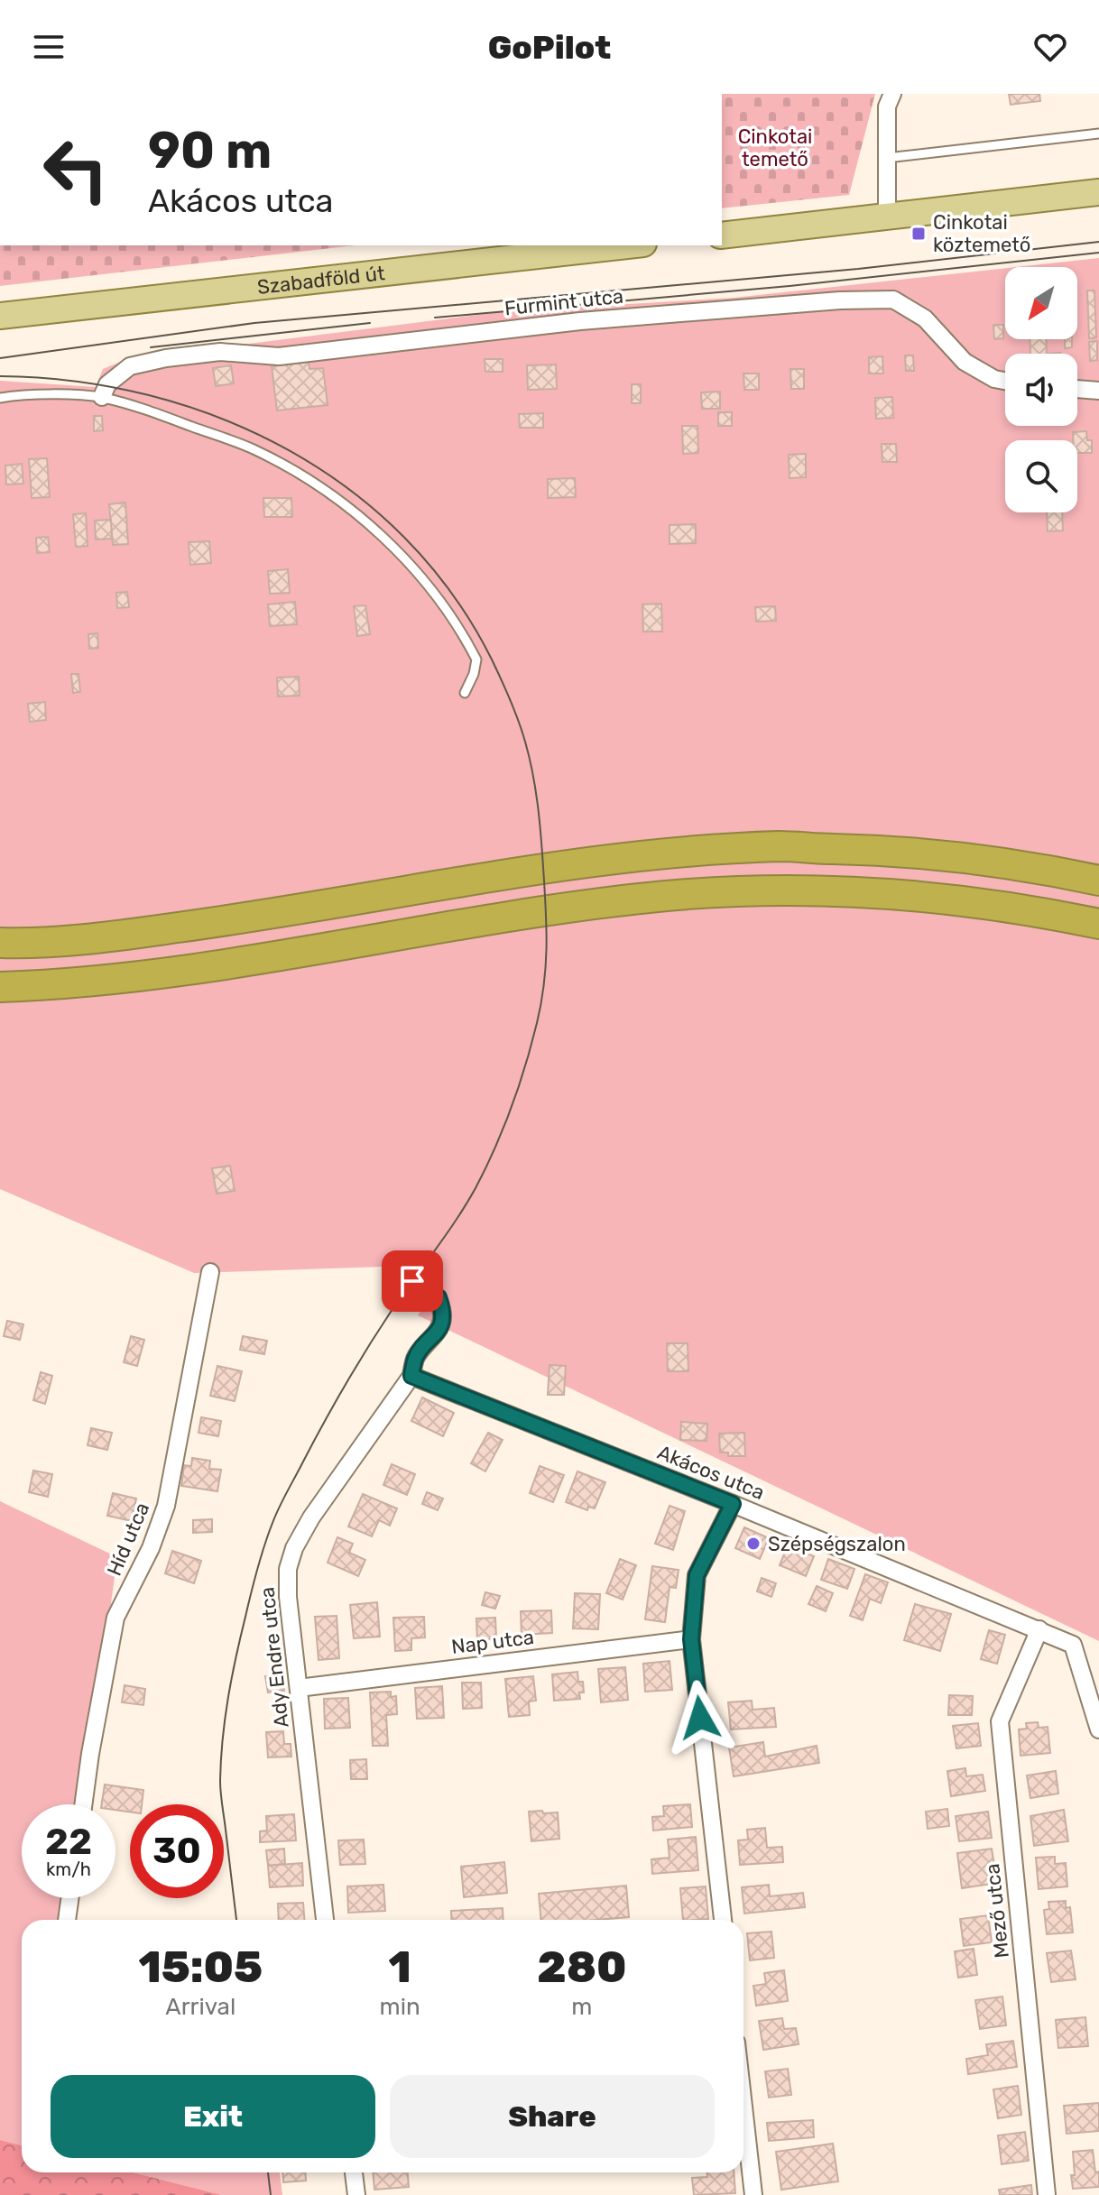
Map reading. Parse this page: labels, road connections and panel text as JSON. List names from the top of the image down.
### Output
{
  "streets": {
    "main road": ["Szabadföld út"],
    "street": [
      "Furmint utca",
      "Akácos utca",
      "Híd utca",
      "Nap utca",
      "Ady Endre utca",
      "Mező utca"
    ]
  },
  "crossings": [
    ["Akácos utca", "Ady Endre utca"],
    ["Akácos utca", "Mező utca"],
    ["Nap utca", "Ady Endre utca"]
  ],
  "parks": ["Cinkotai temető"],
  "places": {
    "transit": ["Cinkotai köztemető"],
    "other": ["Szépségszalon"]
  },
  "north": "bottom left",
  "page": {
    "header": "GoPilot",
    "turn": ["90 m", "Akácos utca"],
    "speed": "22 km/h",
    "limit": "30",
    "eta": [
      "15:05",
      "Arrival",
      "1",
      "min",
      "280",
      "m"
    ],
    "buttons": ["Exit", "Share"]
  }
}
